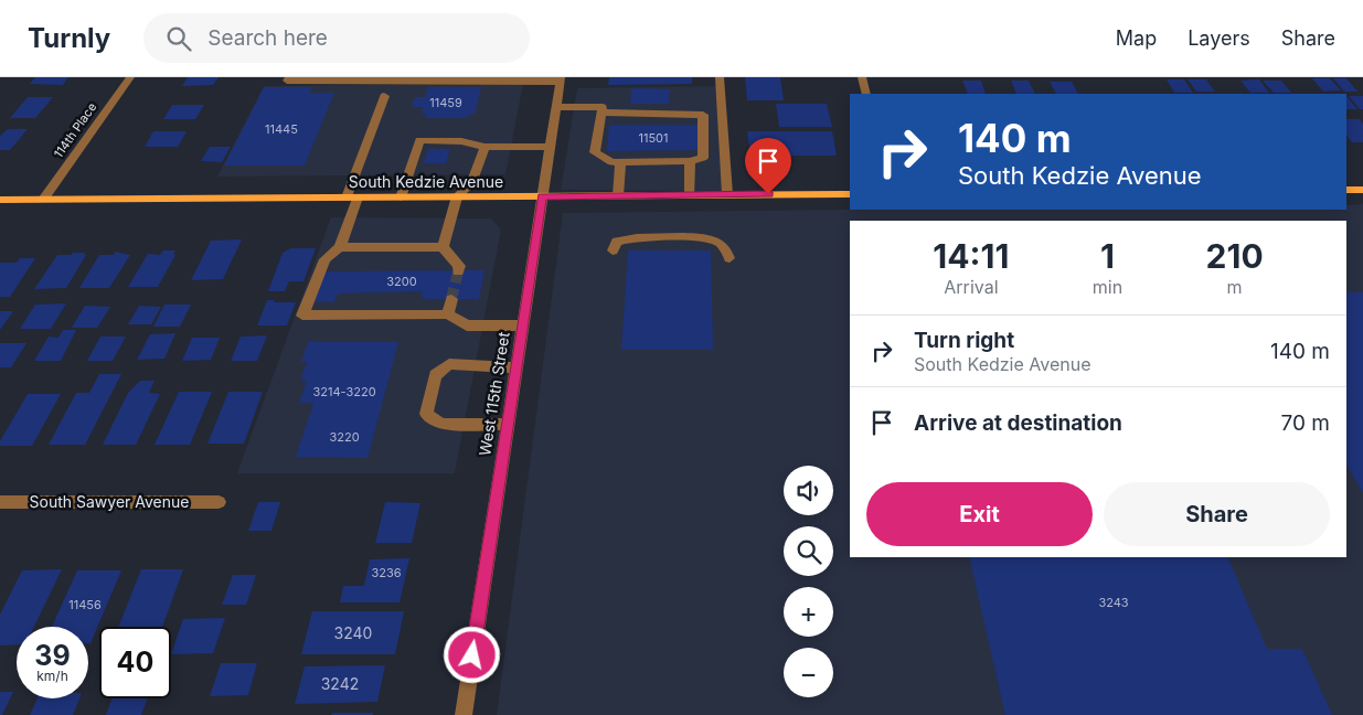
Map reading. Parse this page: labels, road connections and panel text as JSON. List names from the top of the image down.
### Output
{
  "streets": {
    "main road": ["South Kedzie Avenue"],
    "street": ["114th Place", "West 115th Street", "South Sawyer Avenue"]
  },
  "crossings": [
    ["114th Place", "South Kedzie Avenue"],
    ["South Kedzie Avenue", "West 115th Street"]
  ],
  "house_numbers": [
    "11459",
    "11445",
    "11501",
    "3200",
    "3214-3220",
    "3220",
    "3236",
    "3243",
    "11456",
    "3240",
    "3242"
  ],
  "page": {
    "header": "Turnly",
    "search": "Search here",
    "nav": ["Map", "Layers", "Share"],
    "turn": ["140 m", "South Kedzie Avenue"],
    "eta": [
      "14:11",
      "Arrival",
      "1",
      "min",
      "210",
      "m"
    ],
    "list": [
      {
        "name": "Turn right",
        "note": "South Kedzie Avenue",
        "value": "140 m"
      },
      {
        "name": "Arrive at destination",
        "value": "70 m"
      }
    ],
    "map_buttons": ["+", "−"],
    "buttons": ["Exit", "Share"],
    "speed": "39 km/h",
    "limit": "40"
  }
}
